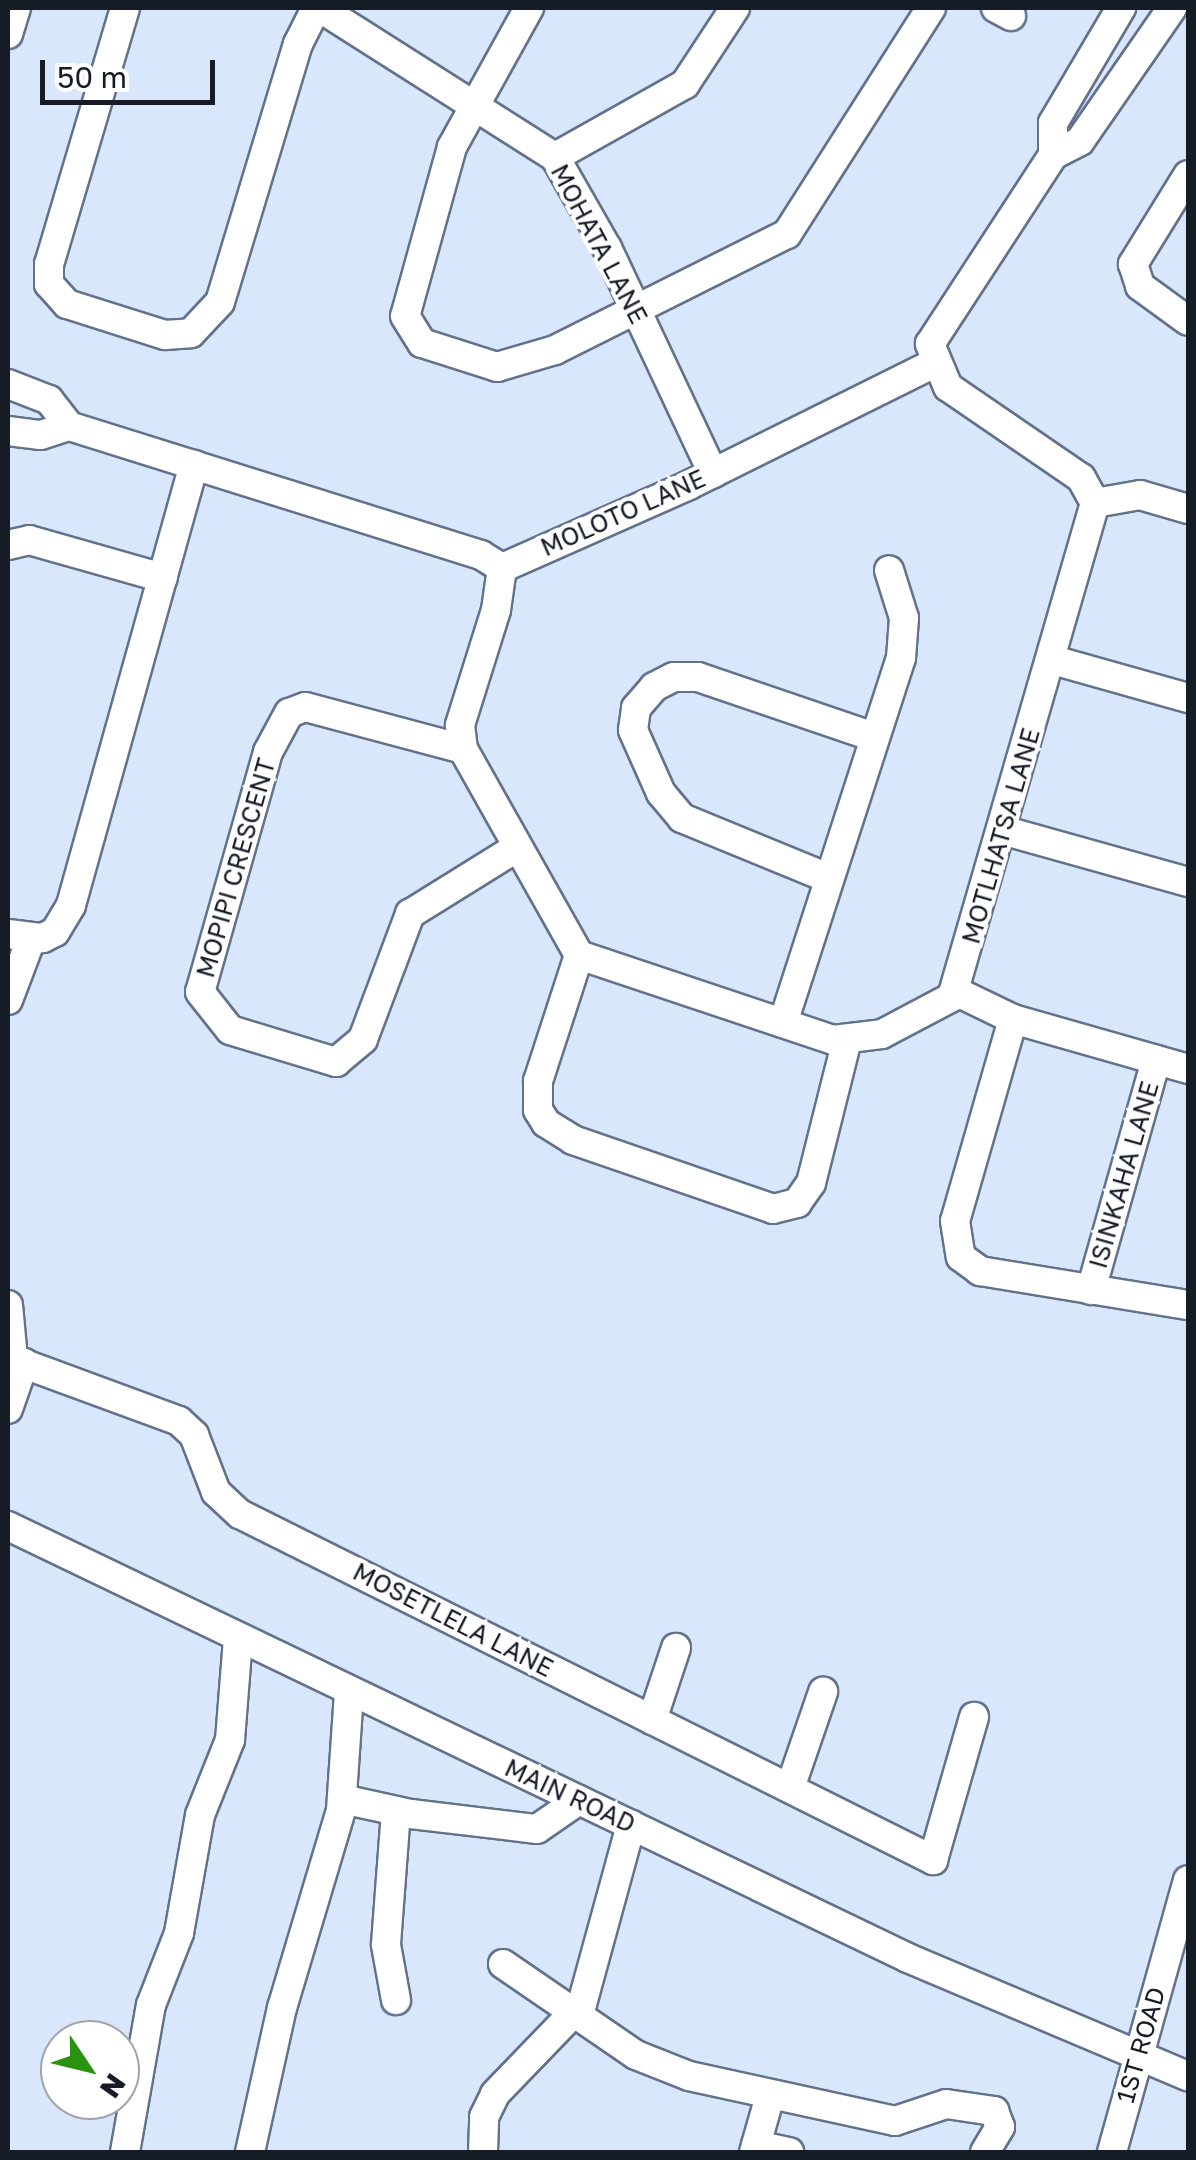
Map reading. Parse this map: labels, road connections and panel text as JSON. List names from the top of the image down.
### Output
{
  "streets": {
    "street": [
      "MOHATA LANE",
      "MOLOTO LANE",
      "MOTLHATSA LANE",
      "MOPIPI CRESCENT",
      "ISINKAHA LANE",
      "MOSETLELA LANE",
      "MAIN ROAD",
      "1ST ROAD"
    ]
  },
  "crossings": [
    ["MOHATA LANE", "MOLOTO LANE"],
    ["MAIN ROAD", "1ST ROAD"]
  ],
  "scale_bar": "50 m",
  "north": "bottom right"
}
